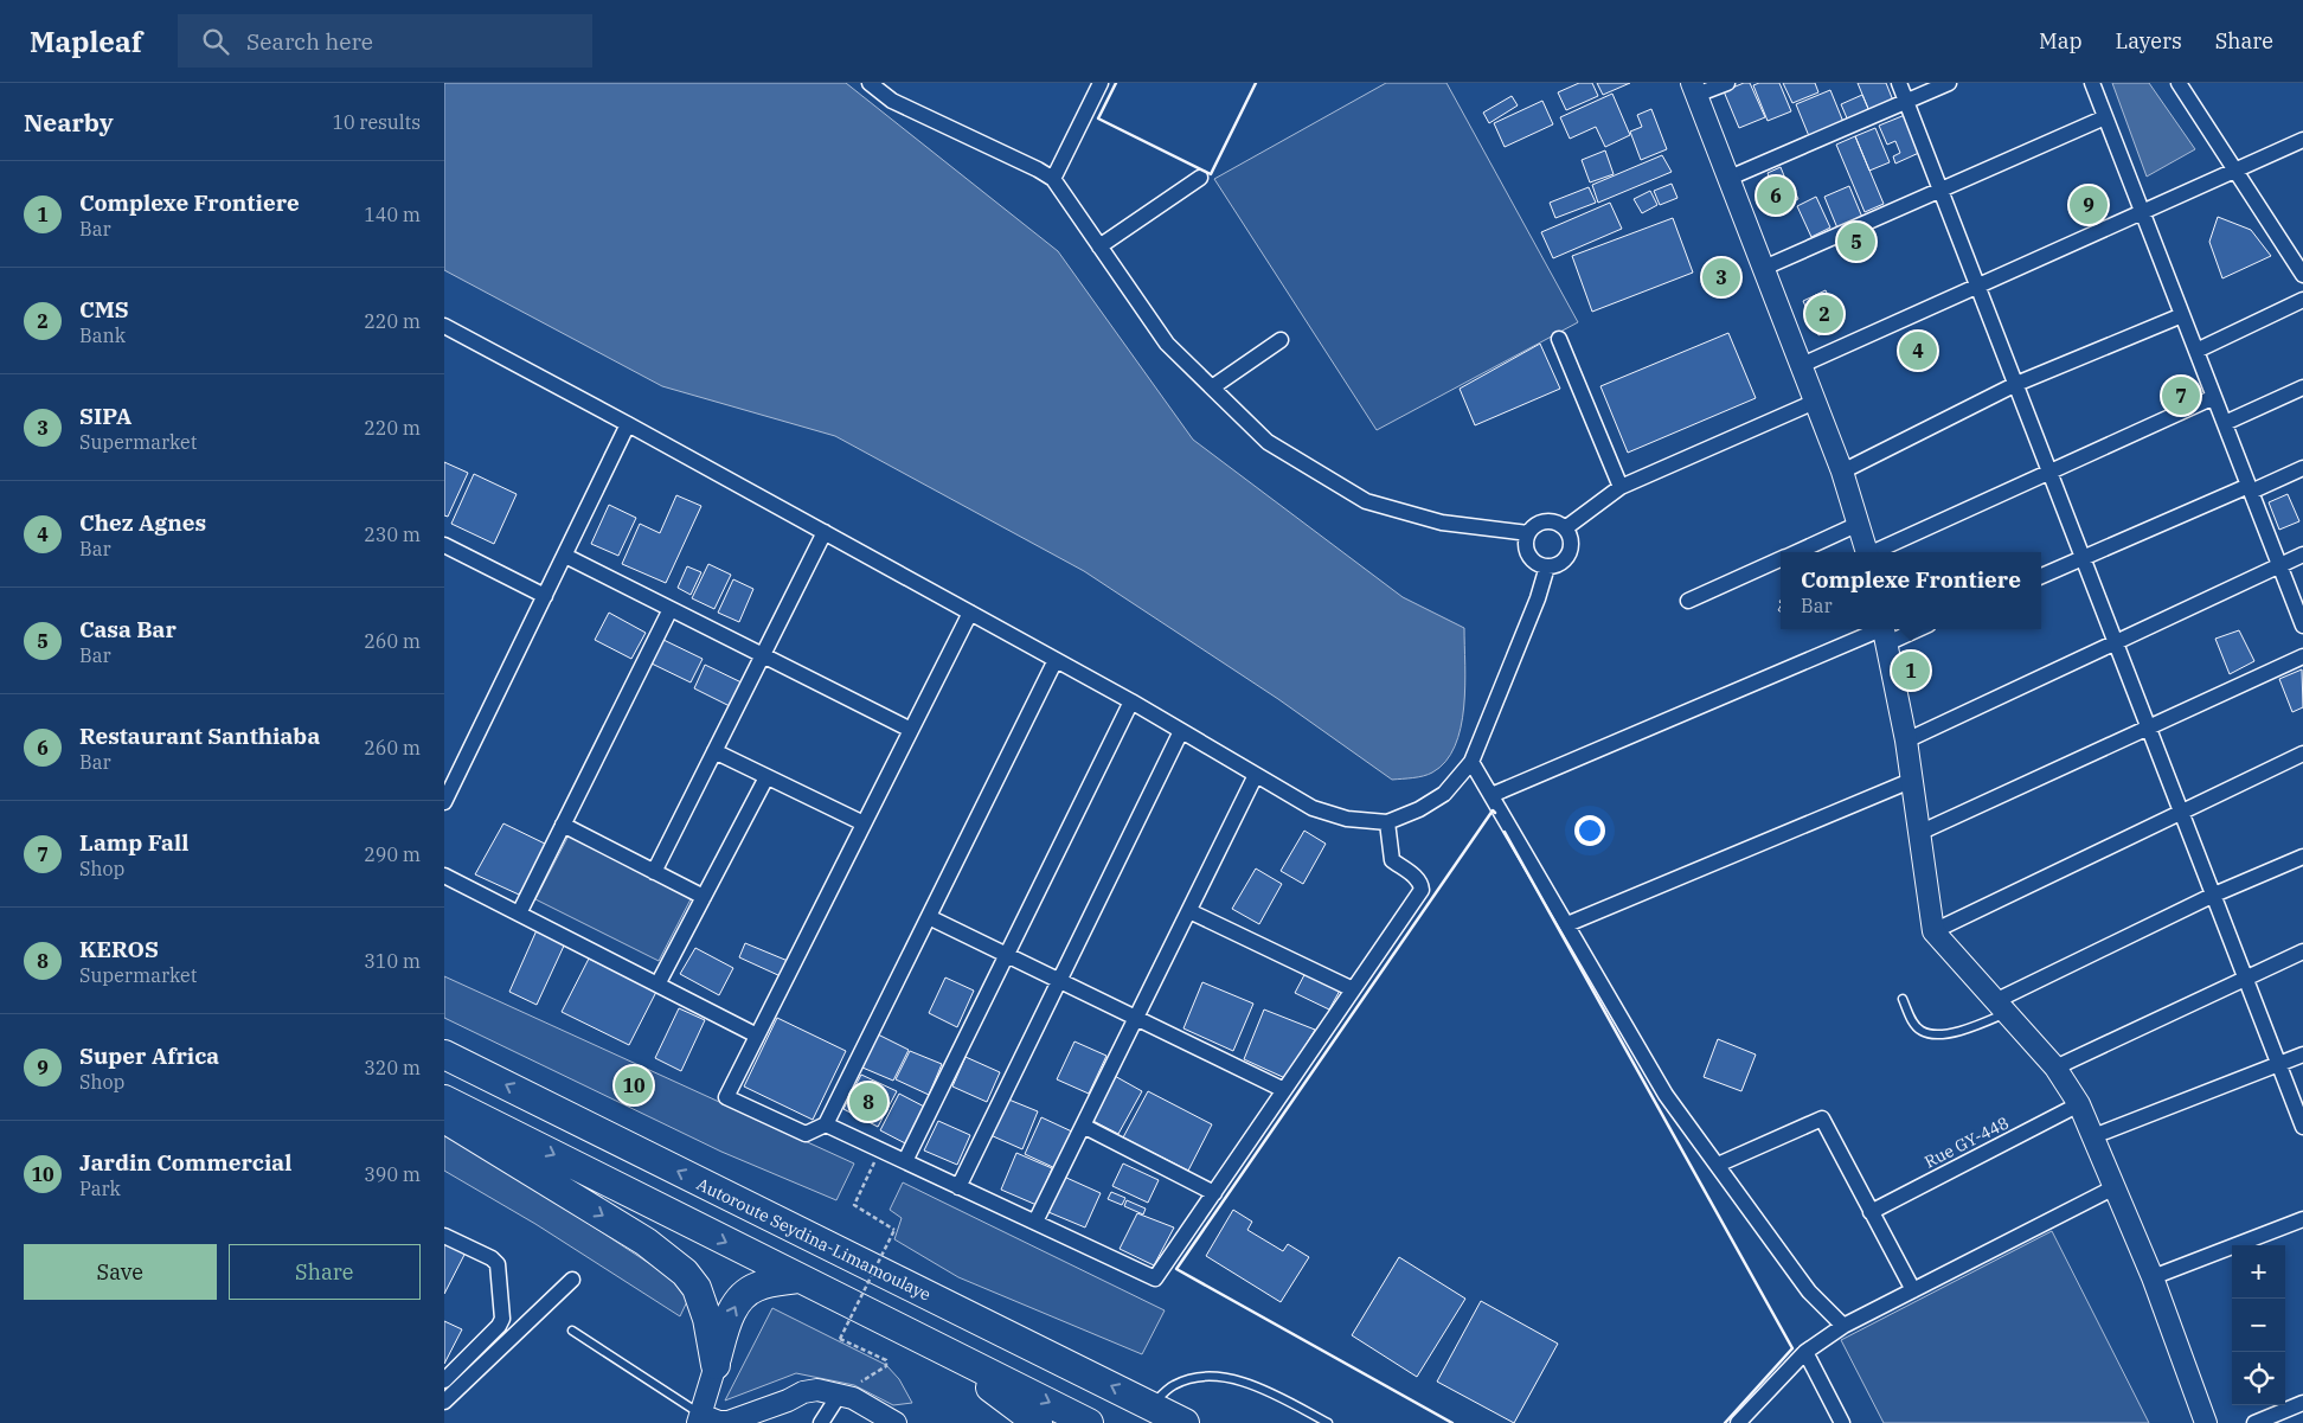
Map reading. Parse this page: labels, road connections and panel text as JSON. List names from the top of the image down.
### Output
{
  "streets": {
    "highway": ["Autoroute Seydina-Limamoulaye"],
    "street": ["Rue GY-448"]
  },
  "page": {
    "header": "Mapleaf",
    "search": "Search here",
    "nav": ["Map", "Layers", "Share"],
    "heading": ["Nearby", "10 results"],
    "list": [
      {
        "mark": "1",
        "name": "Complexe Frontiere",
        "note": "Bar",
        "value": "140 m"
      },
      {
        "mark": "2",
        "name": "CMS",
        "note": "Bank",
        "value": "220 m"
      },
      {
        "mark": "3",
        "name": "SIPA",
        "note": "Supermarket",
        "value": "220 m"
      },
      {
        "mark": "4",
        "name": "Chez Agnes",
        "note": "Bar",
        "value": "230 m"
      },
      {
        "mark": "5",
        "name": "Casa Bar",
        "note": "Bar",
        "value": "260 m"
      },
      {
        "mark": "6",
        "name": "Restaurant Santhiaba",
        "note": "Bar",
        "value": "260 m"
      },
      {
        "mark": "7",
        "name": "Lamp Fall",
        "note": "Shop",
        "value": "290 m"
      },
      {
        "mark": "8",
        "name": "KEROS",
        "note": "Supermarket",
        "value": "310 m"
      },
      {
        "mark": "9",
        "name": "Super Africa",
        "note": "Shop",
        "value": "320 m"
      },
      {
        "mark": "10",
        "name": "Jardin Commercial",
        "note": "Park",
        "value": "390 m"
      }
    ],
    "pins": [
      "6",
      "9",
      "5",
      "3",
      "2",
      "4",
      "7",
      "1",
      "10",
      "8"
    ],
    "popup": ["Complexe Frontiere", "Bar"],
    "buttons": ["Save", "Share"],
    "map_buttons": ["+", "−"]
  }
}
